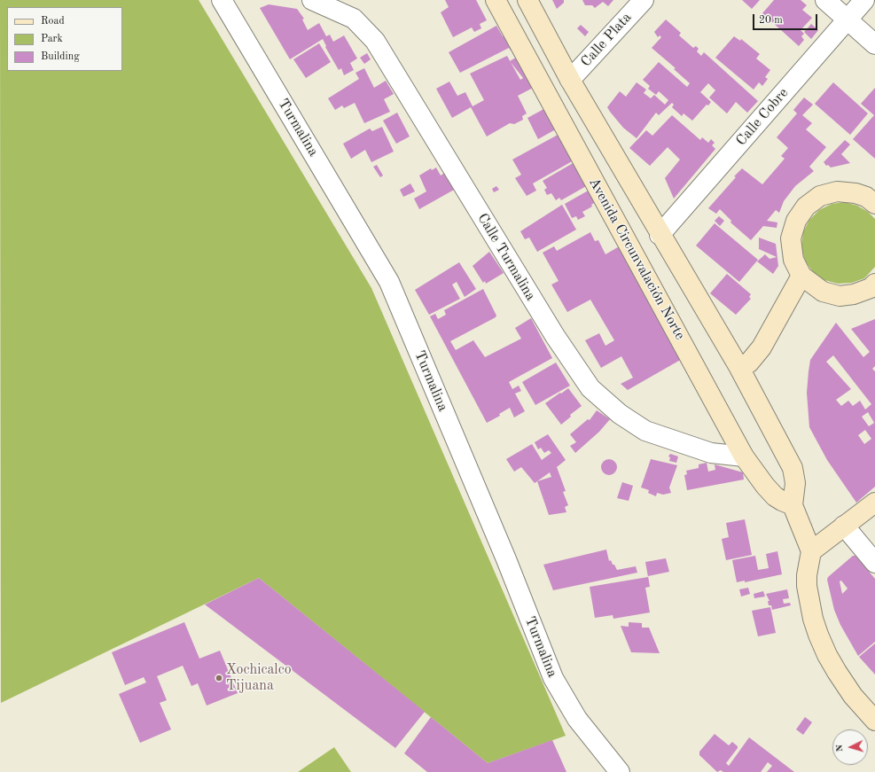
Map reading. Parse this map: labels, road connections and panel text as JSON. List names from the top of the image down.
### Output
{
  "streets": {
    "street": [
      "Calle Plata",
      "Calle Cobre",
      "Turmalina",
      "Calle Turmalina",
      "Avenida Circunvalación Norte"
    ]
  },
  "crossings": [
    ["Calle Turmalina", "Avenida Circunvalación Norte"]
  ],
  "places": ["Xochicalco Tijuana"],
  "legend": ["Road", "Park", "Building"],
  "scale_bar": "20 m",
  "north": "left"
}
